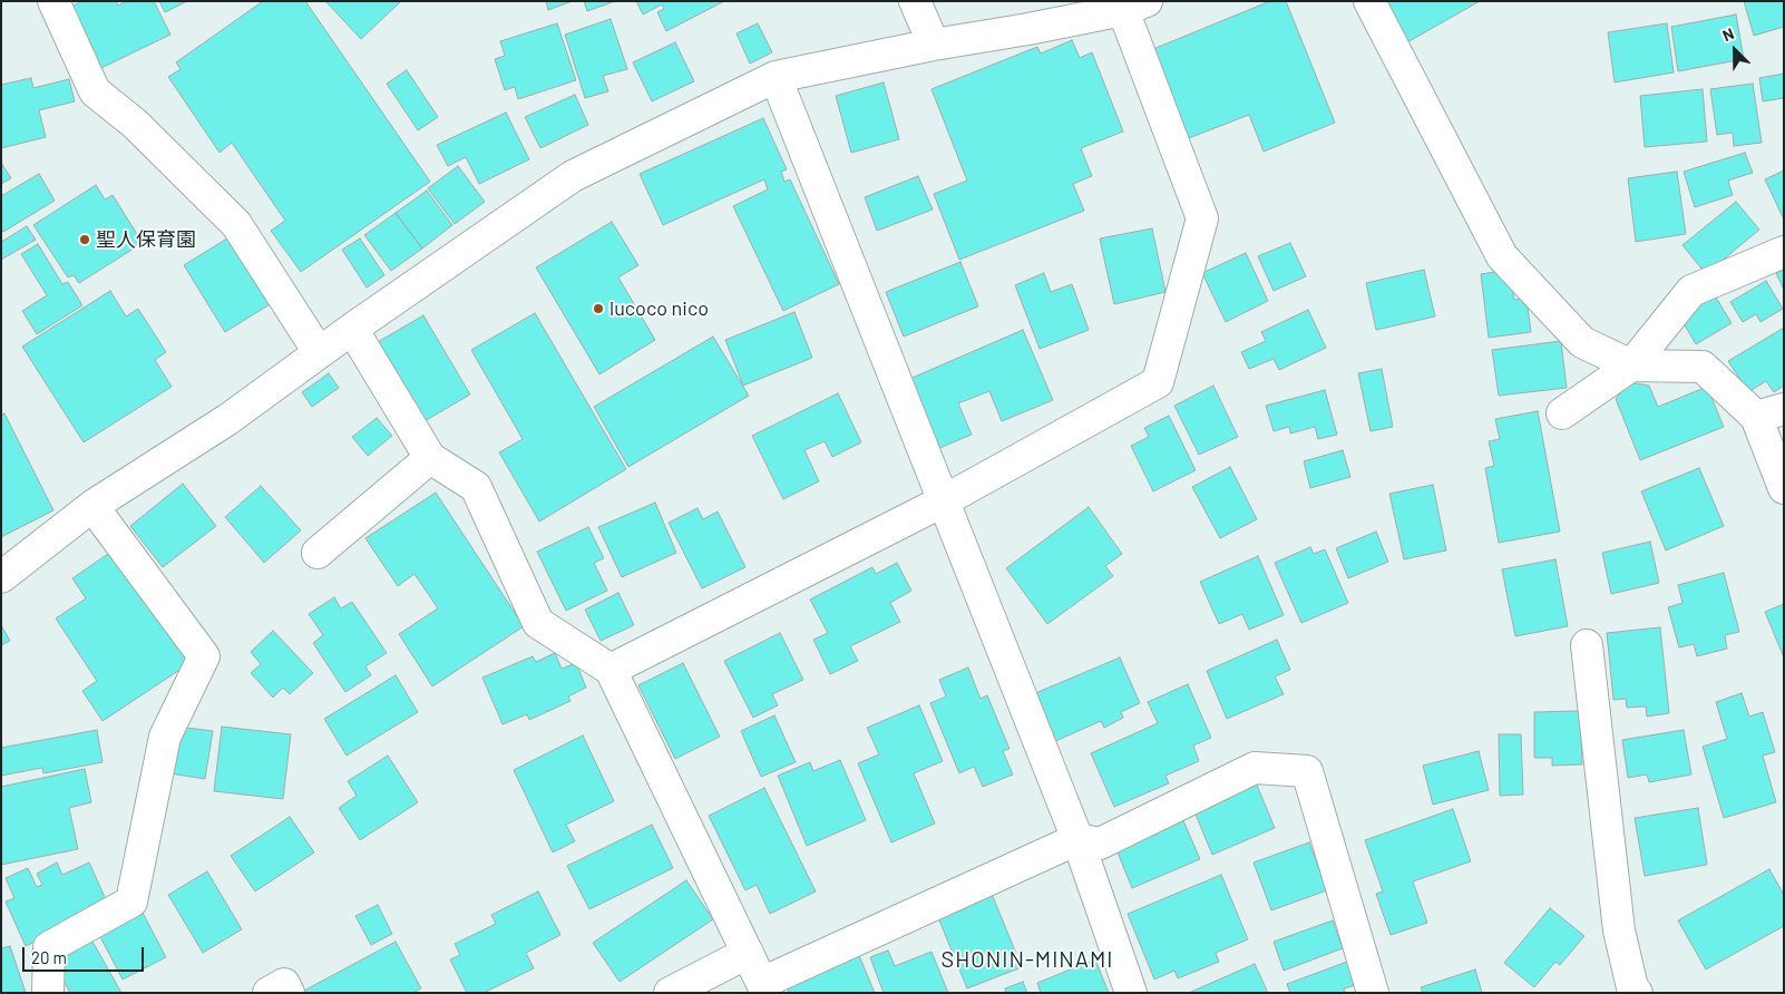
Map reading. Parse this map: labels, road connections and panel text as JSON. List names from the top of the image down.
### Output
{
  "districts": ["SHONIN-MINAMI"],
  "places": ["聖人保育園", "lucoco nico"],
  "scale_bar": "20 m",
  "north": "top left"
}
